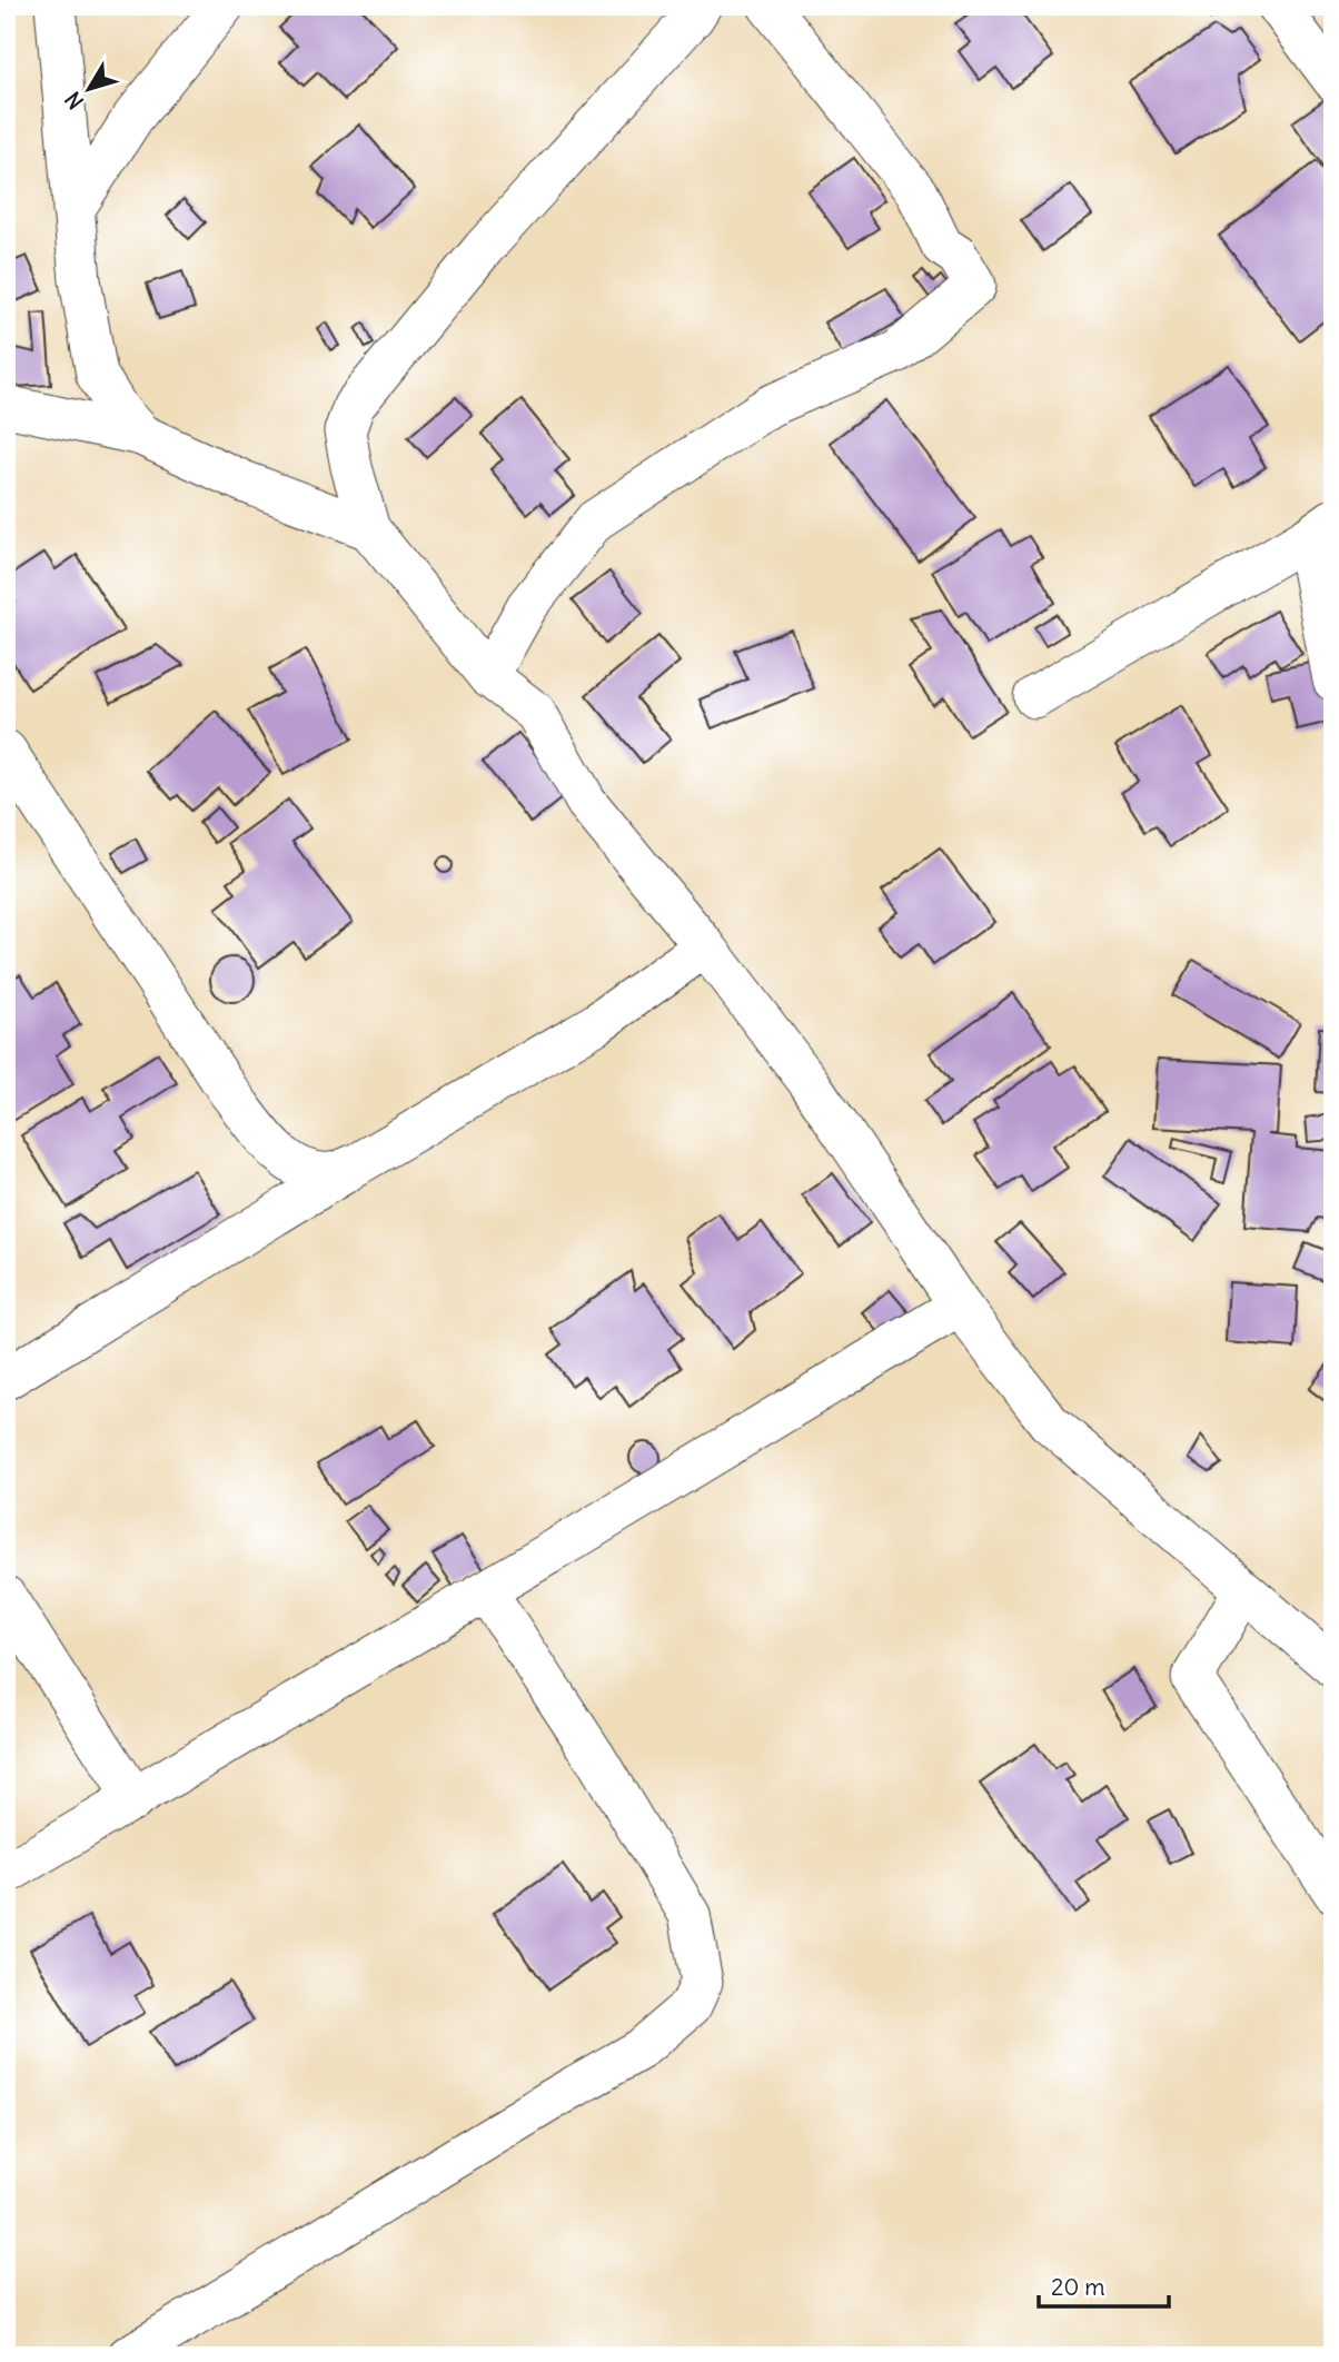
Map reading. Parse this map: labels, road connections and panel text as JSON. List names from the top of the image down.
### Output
{
  "scale_bar": "20 m",
  "north": "bottom left"
}
